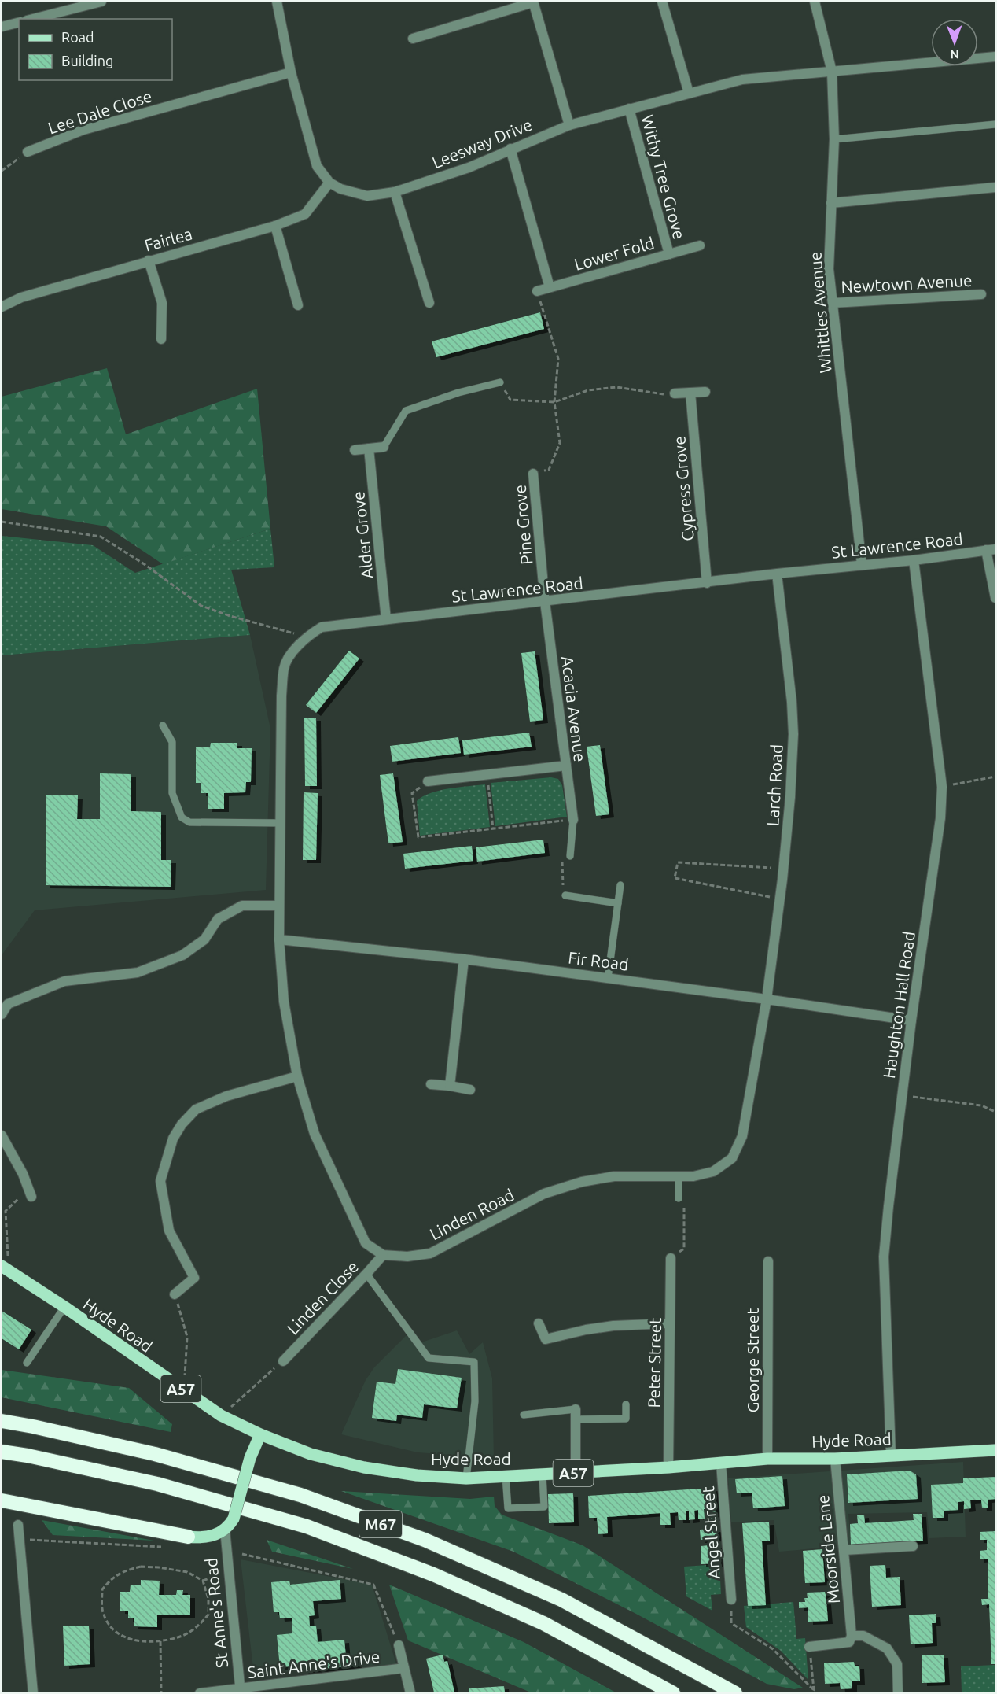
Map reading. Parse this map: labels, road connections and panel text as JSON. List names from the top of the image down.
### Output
{
  "streets": {
    "highway": ["M67"],
    "main road": ["Hyde Road", "A57", "St Anne's Road"],
    "street": [
      "Lee Dale Close",
      "Leesway Drive",
      "Withy Tree Grove",
      "Fairlea",
      "Lower Fold",
      "Newtown Avenue",
      "Whittles Avenue",
      "Cypress Grove",
      "Pine Grove",
      "Alder Grove",
      "St Lawrence Road",
      "Acacia Avenue",
      "Larch Road",
      "Fir Road",
      "Haughton Hall Road",
      "Linden Road",
      "Linden Close",
      "George Street",
      "Peter Street",
      "Angel Street",
      "Moorside Lane",
      "Saint Anne's Drive"
    ]
  },
  "crossings": [
    ["Leesway Drive", "Withy Tree Grove"],
    ["Leesway Drive", "Fairlea"],
    ["Leesway Drive", "Whittles Avenue"],
    ["Withy Tree Grove", "Lower Fold"],
    ["Newtown Avenue", "Whittles Avenue"],
    ["Whittles Avenue", "St Lawrence Road"],
    ["Cypress Grove", "St Lawrence Road"],
    ["Pine Grove", "St Lawrence Road"],
    ["Pine Grove", "Acacia Avenue"],
    ["Alder Grove", "St Lawrence Road"],
    ["St Lawrence Road", "Acacia Avenue"],
    ["St Lawrence Road", "Larch Road"],
    ["St Lawrence Road", "Haughton Hall Road"],
    ["Larch Road", "Fir Road"],
    ["Larch Road", "Linden Road"],
    ["Fir Road", "Haughton Hall Road"],
    ["Fir Road", "Linden Road"],
    ["Haughton Hall Road", "Hyde Road"],
    ["Linden Road", "Linden Close"],
    ["Hyde Road", "George Street"],
    ["Hyde Road", "Peter Street"],
    ["Hyde Road", "Angel Street"],
    ["Hyde Road", "Moorside Lane"],
    ["St Anne's Road", "Saint Anne's Drive"]
  ],
  "legend": ["Road", "Building"],
  "north": "bottom"
}
